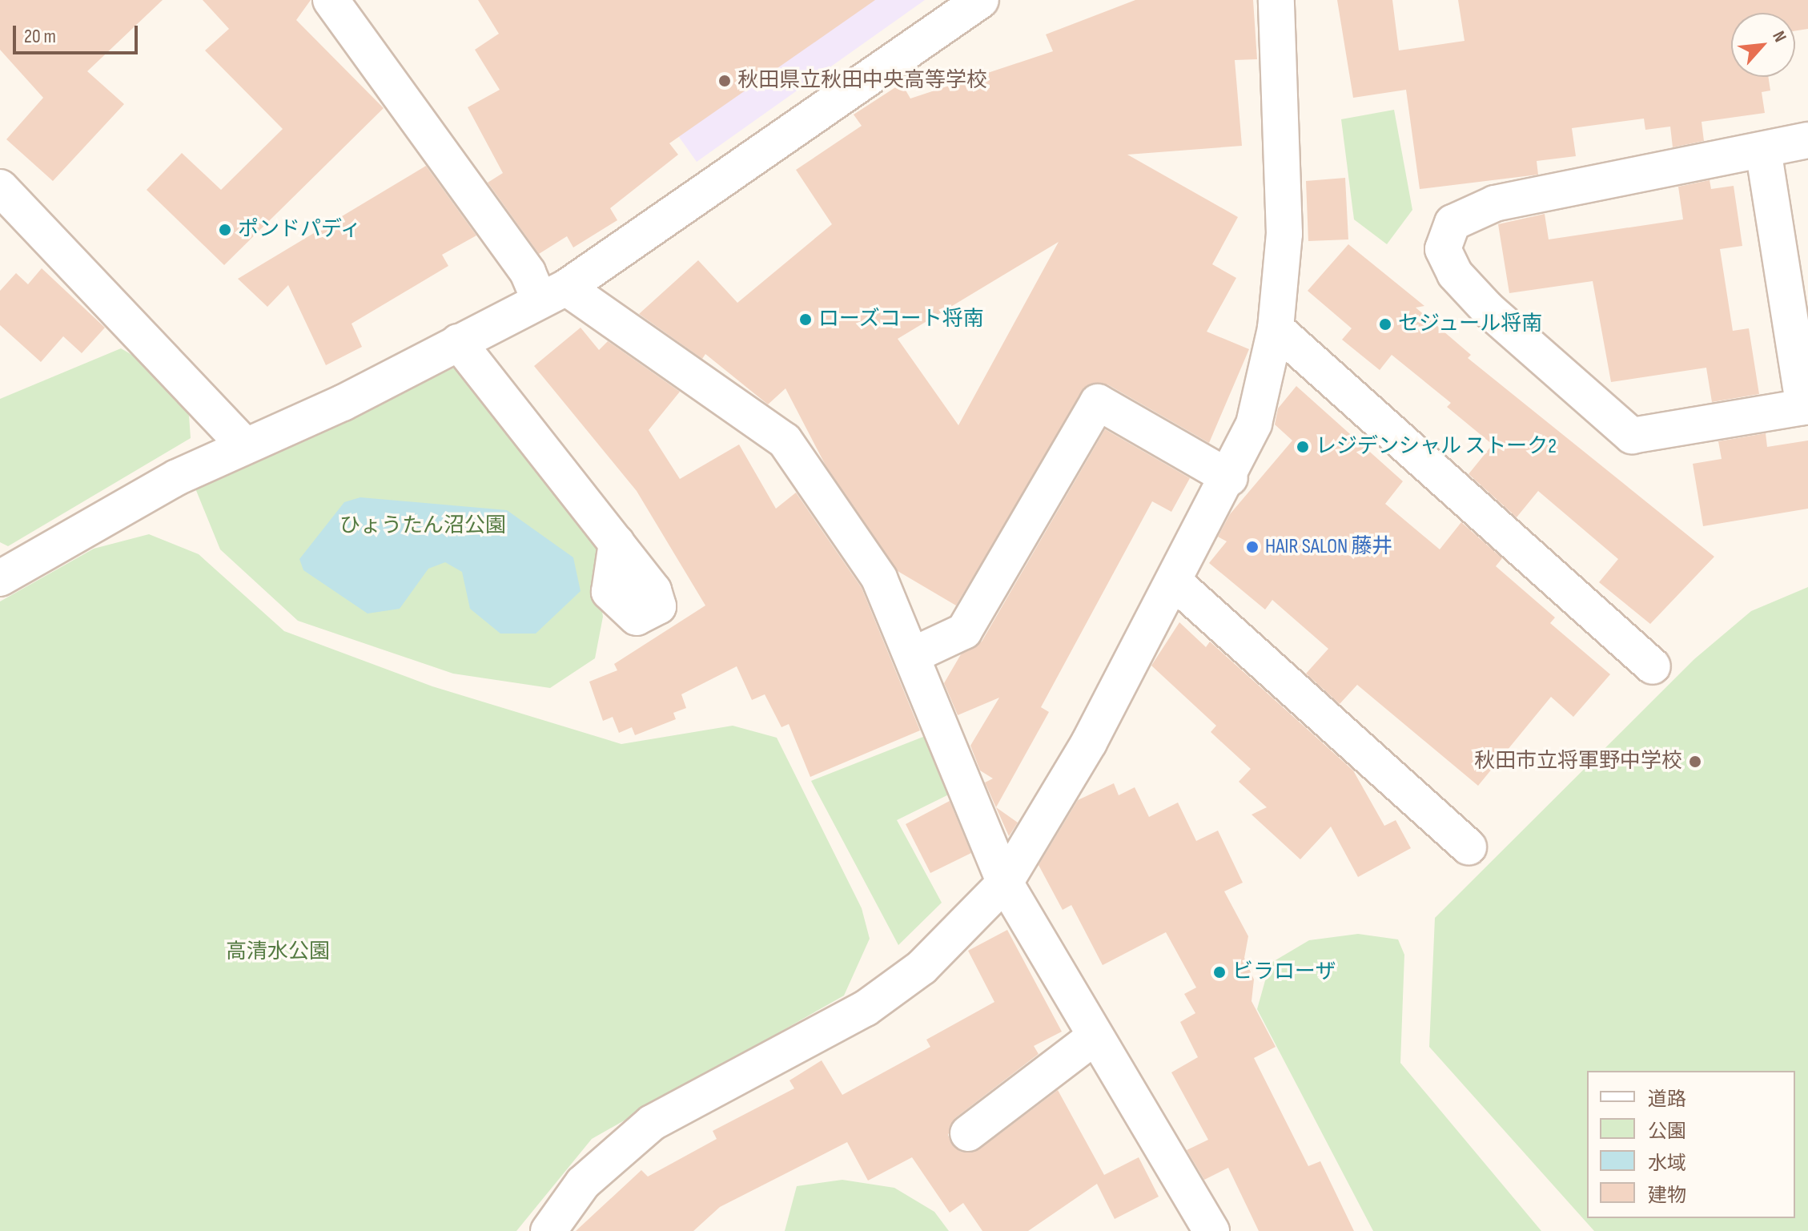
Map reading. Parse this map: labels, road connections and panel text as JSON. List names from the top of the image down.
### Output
{
  "parks": ["ひょうたん沼公園", "高清水公園"],
  "places": [
    "秋田県立秋田中央高等学校",
    "ポンドパディ",
    "ローズコート将南",
    "セジュール将南",
    "レジデンシャル ストーク2",
    "HAIR SALON 藤井",
    "秋田市立将軍野中学校",
    "ビラローザ"
  ],
  "legend": [
    "道路",
    "公園",
    "水域",
    "建物"
  ],
  "scale_bar": "20 m",
  "north": "top right"
}
